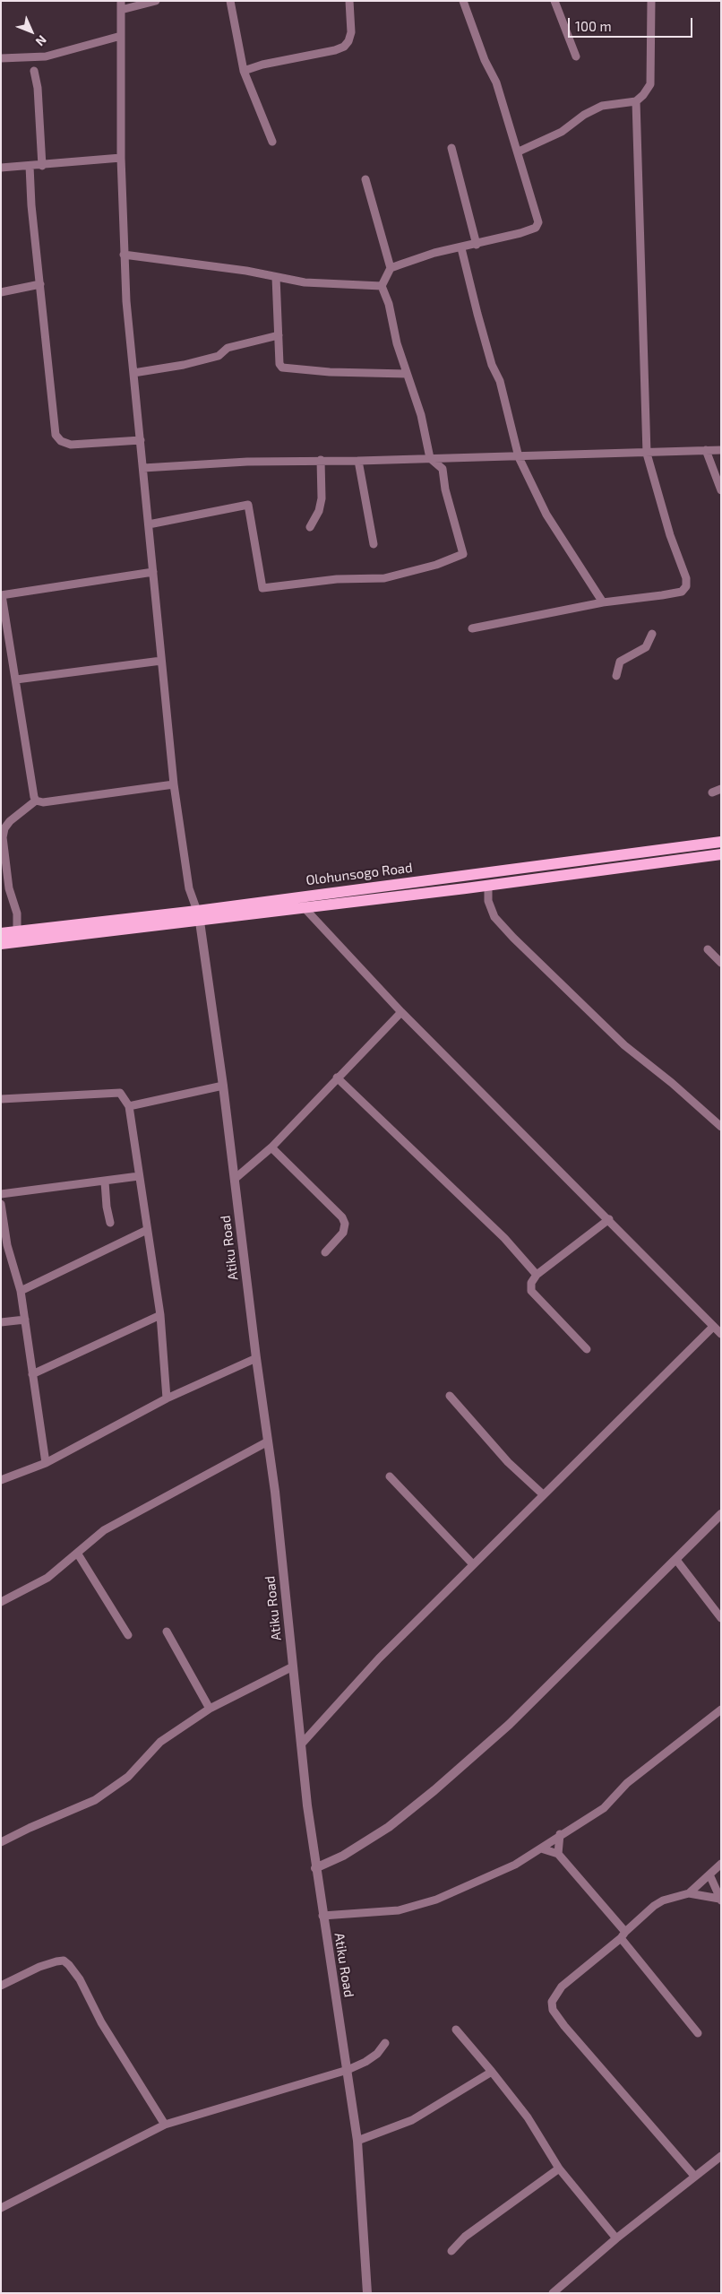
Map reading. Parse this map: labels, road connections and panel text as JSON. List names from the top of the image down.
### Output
{
  "streets": {
    "main road": ["Olohunsogo Road"],
    "street": ["Atiku Road"]
  },
  "crossings": [
    ["Olohunsogo Road", "Atiku Road"]
  ],
  "scale_bar": "100 m",
  "north": "bottom right"
}
